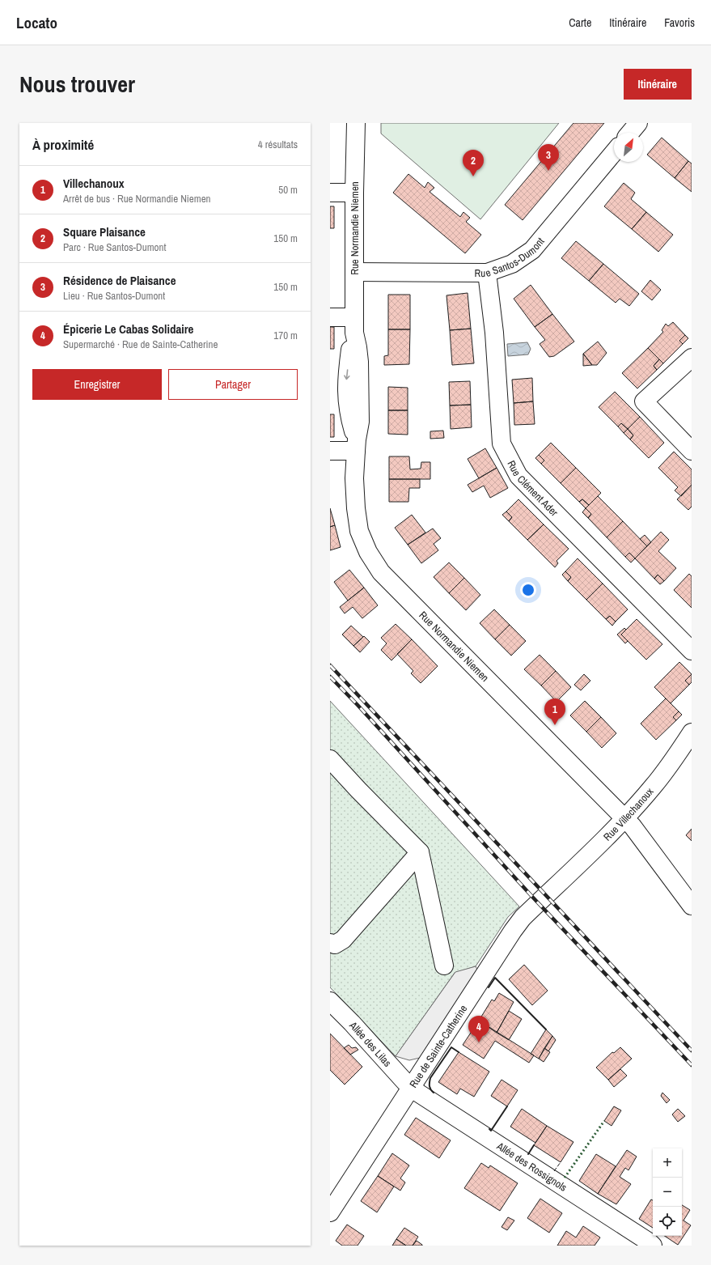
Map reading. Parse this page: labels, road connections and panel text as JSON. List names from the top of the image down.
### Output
{
  "streets": {
    "street": [
      "Rue Normandie Niemen",
      "Rue Santos-Dumont",
      "Rue Clément Ader",
      "Rue Villechanoux",
      "Allée des Lilas",
      "Rue de Sainte-Catherine",
      "Allée des Rossignols"
    ]
  },
  "crossings": [
    ["Rue Normandie Niemen", "Rue Santos-Dumont"],
    ["Rue Normandie Niemen", "Rue Villechanoux"],
    ["Rue Santos-Dumont", "Rue Clément Ader"],
    ["Rue Villechanoux", "Rue de Sainte-Catherine"],
    ["Allée des Lilas", "Rue de Sainte-Catherine"],
    ["Allée des Lilas", "Allée des Rossignols"],
    ["Rue de Sainte-Catherine", "Allée des Rossignols"]
  ],
  "north": "top right",
  "page": {
    "header": "Locato",
    "nav": ["Carte", "Itinéraire", "Favoris"],
    "title": "Nous trouver",
    "buttons": [
      "Itinéraire",
      ["Enregistrer", "Partager"]
    ],
    "heading": ["À proximité", "4 résultats"],
    "pins": [
      "3",
      "2",
      "1",
      "4"
    ],
    "list": [
      {
        "mark": "1",
        "name": "Villechanoux",
        "note": "Arrêt de bus · Rue Normandie Niemen",
        "value": "50 m"
      },
      {
        "mark": "2",
        "name": "Square Plaisance",
        "note": "Parc · Rue Santos-Dumont",
        "value": "150 m"
      },
      {
        "mark": "3",
        "name": "Résidence de Plaisance",
        "note": "Lieu · Rue Santos-Dumont",
        "value": "150 m"
      },
      {
        "mark": "4",
        "name": "Épicerie Le Cabas Solidaire",
        "note": "Supermarché · Rue de Sainte-Catherine",
        "value": "170 m"
      }
    ],
    "map_buttons": ["+", "−"]
  }
}
